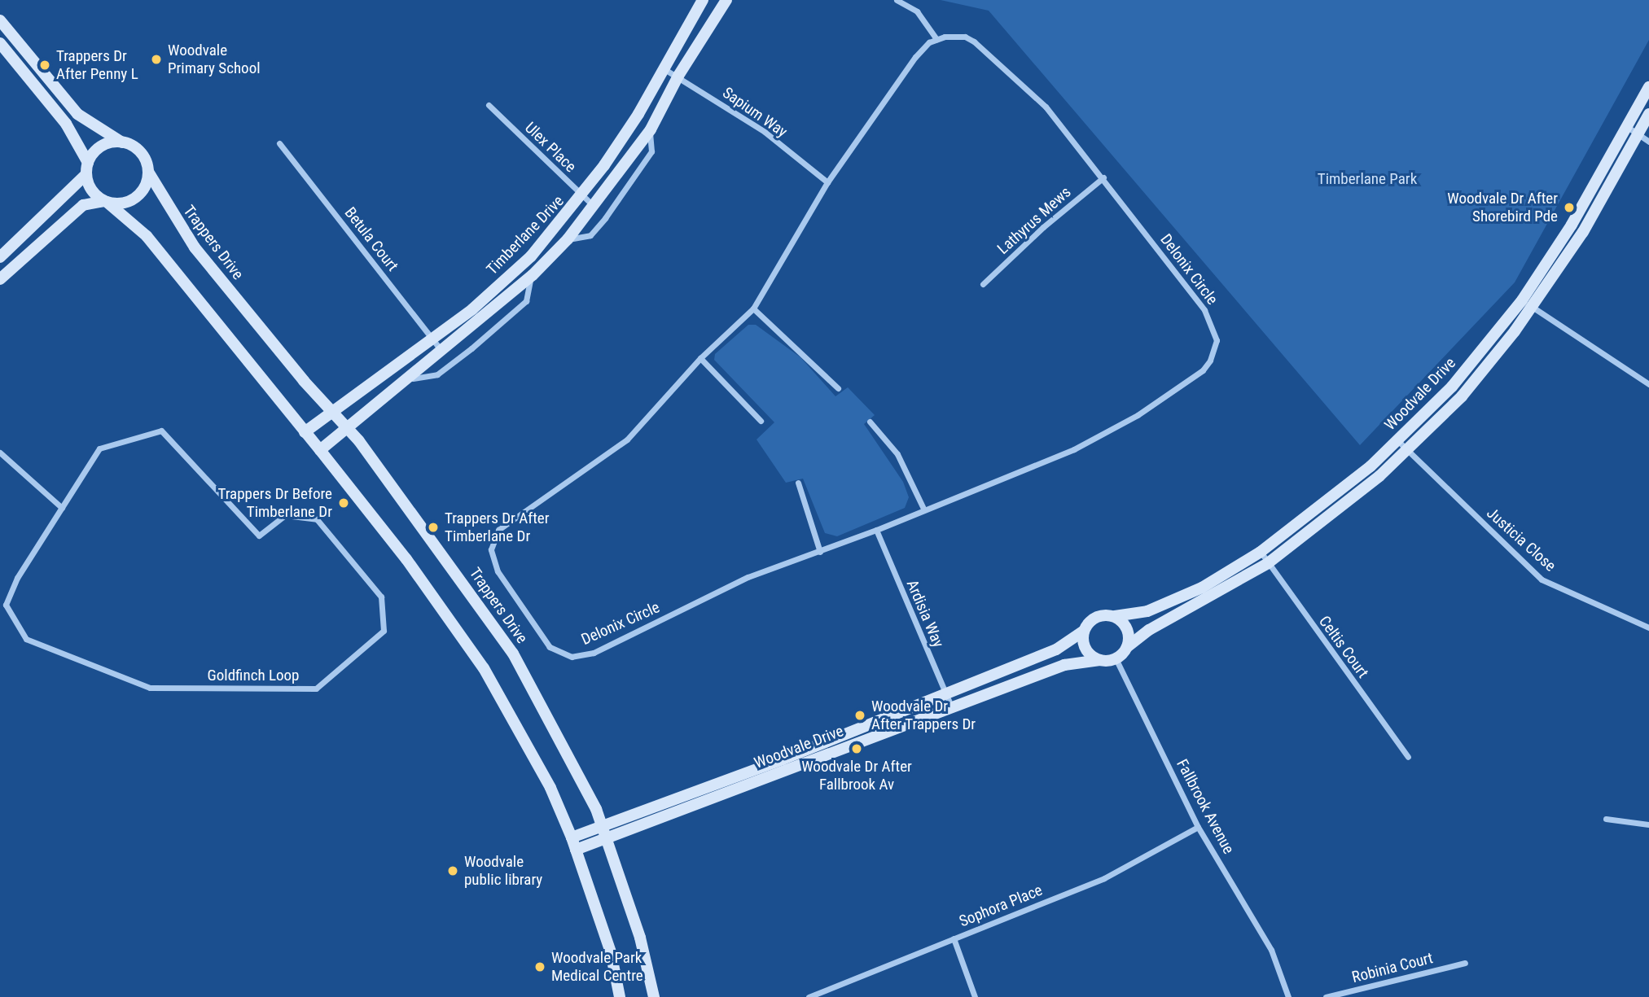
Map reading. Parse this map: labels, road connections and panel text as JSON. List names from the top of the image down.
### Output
{
  "streets": {
    "street": [
      "Sapium Way",
      "Ulex Place",
      "Lathyrus Mews",
      "Timberlane Drive",
      "Betula Court",
      "Trappers Drive",
      "Delonix Circle",
      "Woodvale Drive",
      "Justicia Close",
      "Ardisia Way",
      "Celtis Court",
      "Goldfinch Loop",
      "Fallbrook Avenue",
      "Sophora Place",
      "Robinia Court"
    ]
  },
  "crossings": [
    ["Sapium Way", "Timberlane Drive"],
    ["Sapium Way", "Delonix Circle"],
    ["Ulex Place", "Timberlane Drive"],
    ["Lathyrus Mews", "Delonix Circle"],
    ["Timberlane Drive", "Betula Court"],
    ["Timberlane Drive", "Trappers Drive"],
    ["Trappers Drive", "Woodvale Drive"],
    ["Delonix Circle", "Ardisia Way"],
    ["Woodvale Drive", "Justicia Close"],
    ["Woodvale Drive", "Ardisia Way"],
    ["Woodvale Drive", "Celtis Court"],
    ["Woodvale Drive", "Fallbrook Avenue"],
    ["Fallbrook Avenue", "Sophora Place"]
  ],
  "parks": ["Timberlane Park"],
  "places": [
    "Woodvale Primary School",
    "Trappers Dr After Penny L",
    "Woodvale Dr After Shorebird Pde",
    "Trappers Dr Before Timberlane Dr",
    "Trappers Dr After Timberlane Dr",
    "Woodvale Dr After Trappers Dr",
    "Woodvale Dr After Fallbrook Av",
    "Woodvale public library",
    "Woodvale Park Medical Centre"
  ]
}
